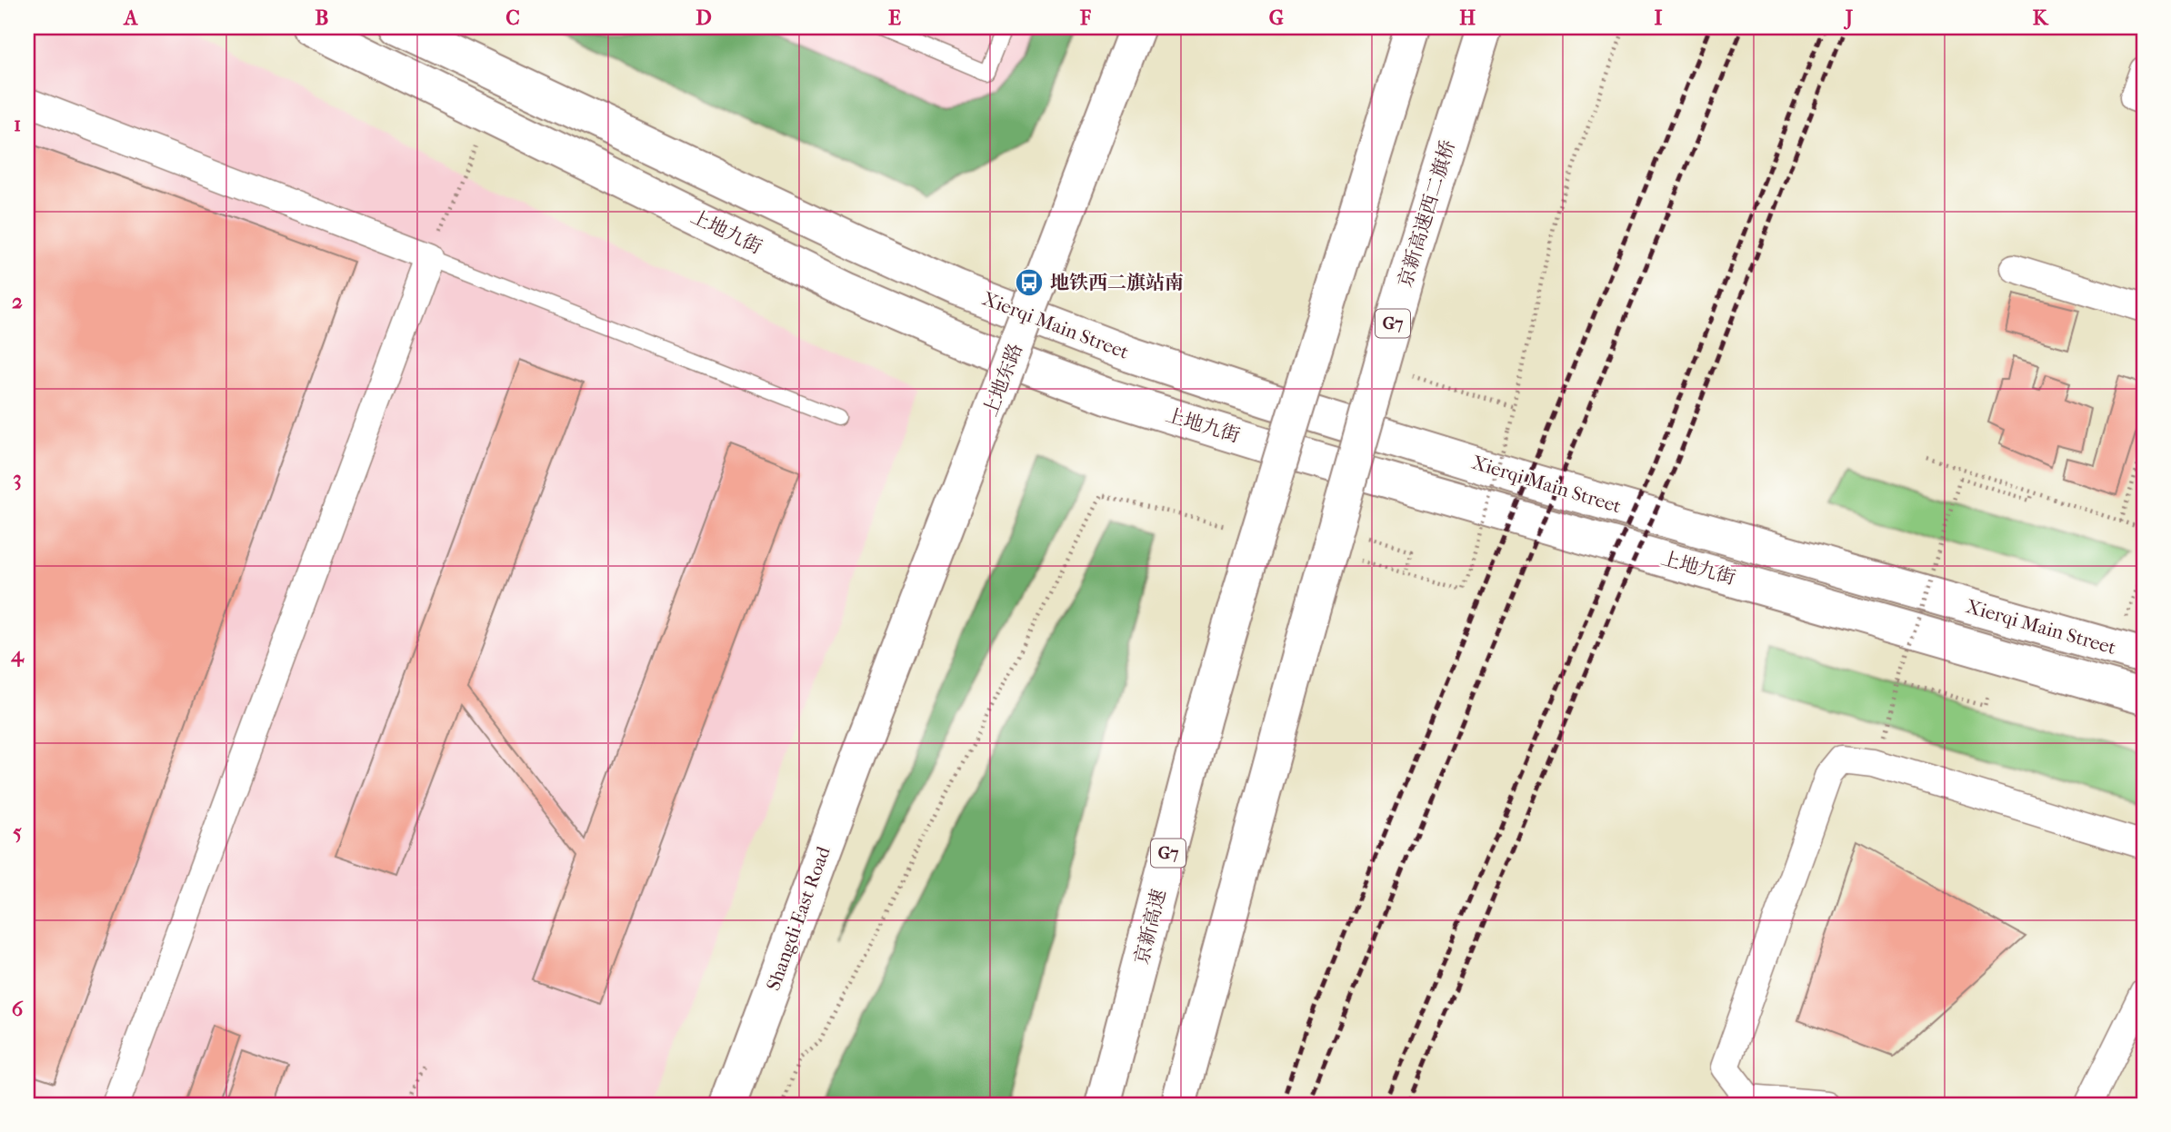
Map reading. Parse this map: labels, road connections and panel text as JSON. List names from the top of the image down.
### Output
{
  "streets": {
    "main road": [
      "京新高速西二旗桥",
      "上地九街",
      "G7",
      "Xierqi Main Street",
      "上地东路",
      "Shangdi East Road",
      "京新高速"
    ]
  },
  "crossings": [
    ["上地东路", "Shangdi East Road"]
  ],
  "places": {
    "bus stop": ["地铁西二旗站南"]
  },
  "grid": {
    "columns": [
      "A",
      "B",
      "C",
      "D",
      "E",
      "F",
      "G",
      "H",
      "I",
      "J",
      "K"
    ],
    "rows": [
      "1",
      "2",
      "3",
      "4",
      "5",
      "6"
    ]
  }
}
